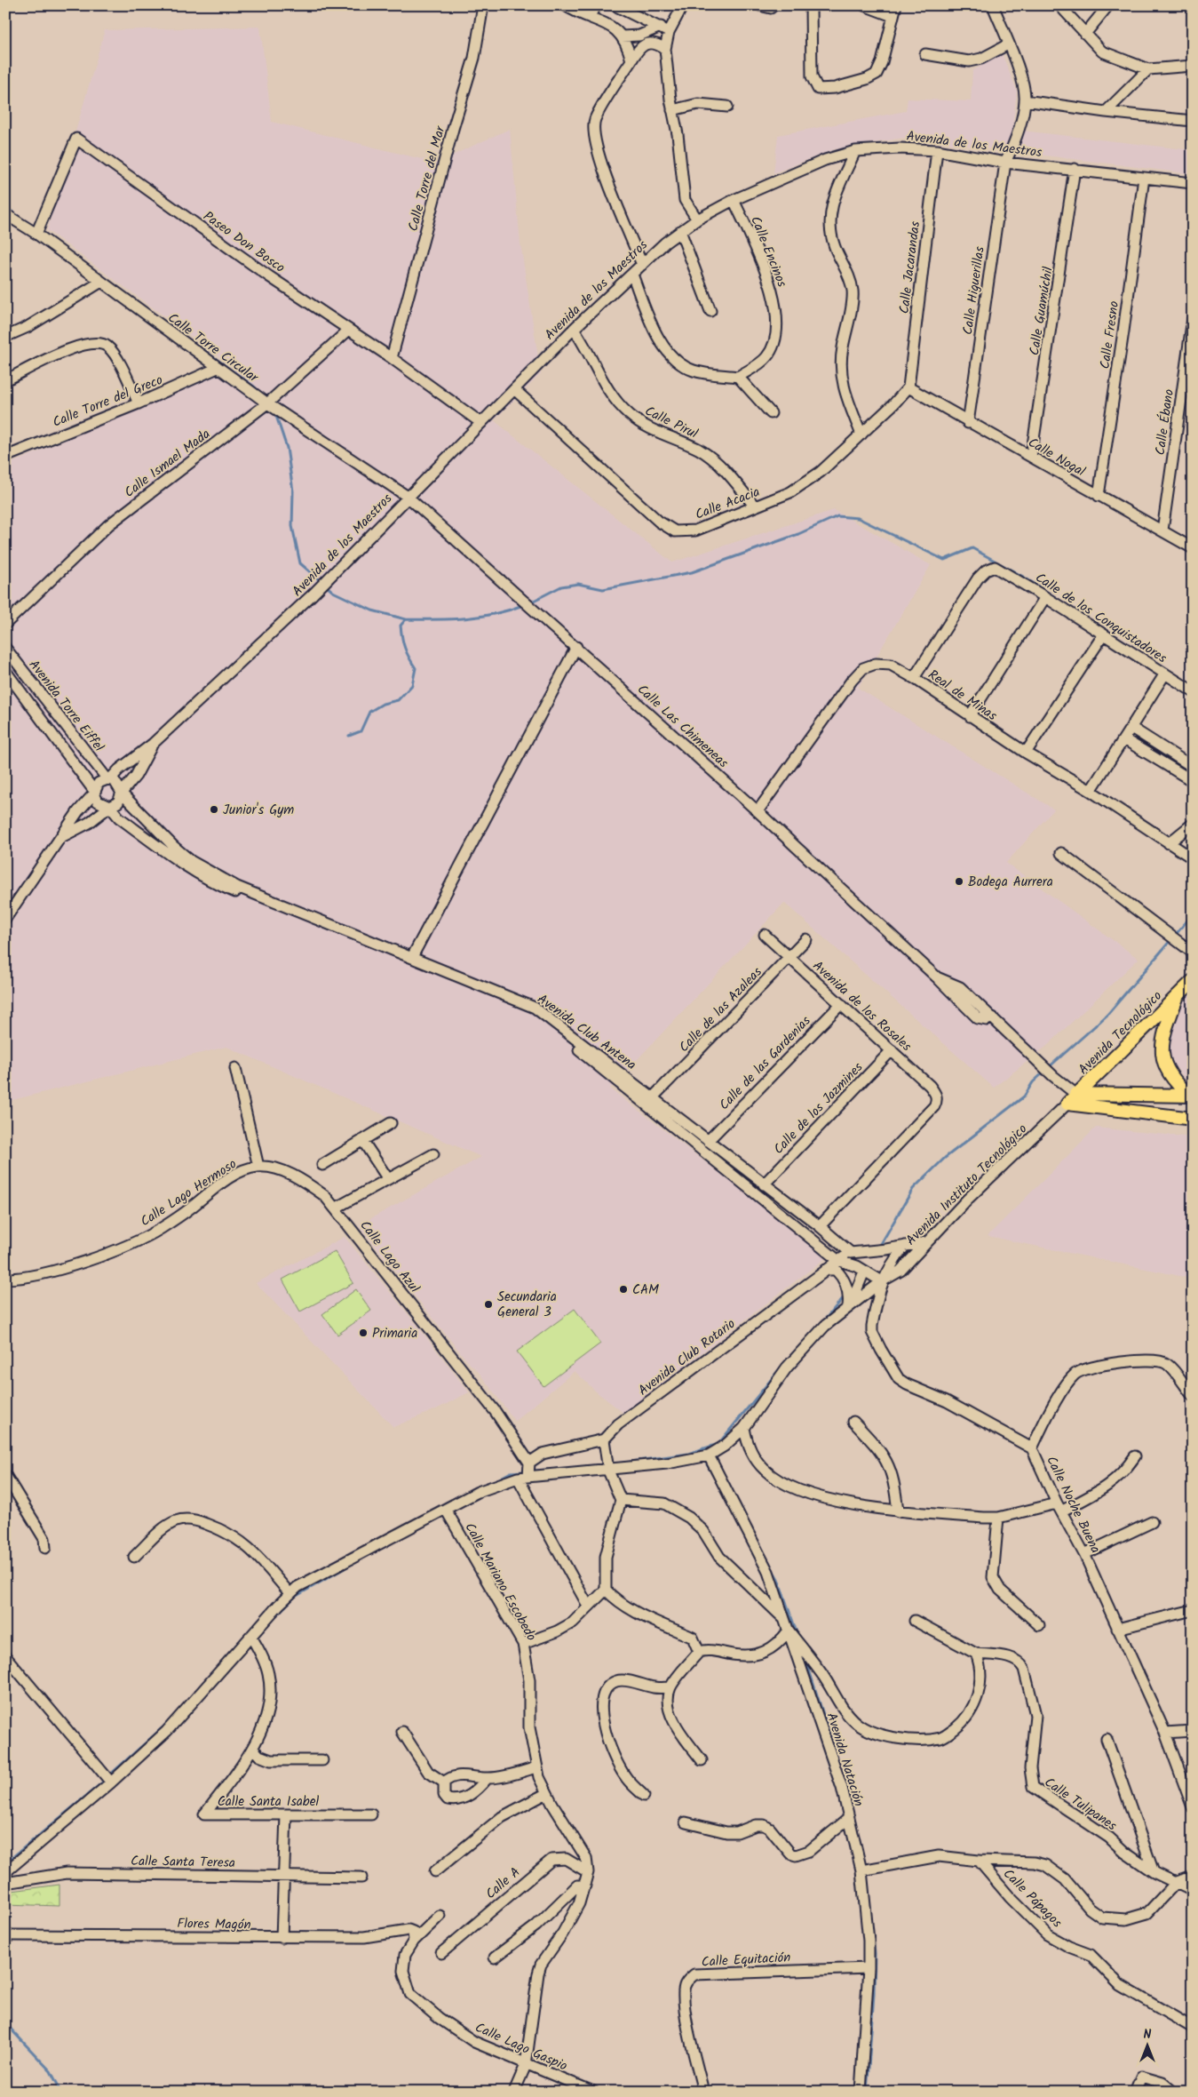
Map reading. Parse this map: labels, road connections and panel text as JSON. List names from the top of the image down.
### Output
{
  "streets": {
    "main road": ["Avenida Tecnológico"],
    "street": [
      "Avenida de los Maestros",
      "Calle Torre del Mar",
      "Paseo Don Bosco",
      "Calle Encinos",
      "Calle Jacarandas",
      "Calle Higuerillas",
      "Calle Guamúchil",
      "Calle Fresno",
      "Calle Torre Circular",
      "Calle Torre del Greco",
      "Calle Pirul",
      "Calle Ébano",
      "Calle Nogal",
      "Calle Ismael Mada",
      "Calle Acacia",
      "Calle de los Conquistadores",
      "Real de Minas",
      "Avenida Torre Eiffel",
      "Calle Las Chimeneas",
      "Avenida de los Rosales",
      "Calle de las Azaleas",
      "Avenida Club Antena",
      "Calle de las Gardenias",
      "Calle de los Jazmines",
      "Avenida Instituto Tecnológico",
      "Calle Lago Hermoso",
      "Calle Lago Azul",
      "Avenida Club Rotario",
      "Calle Noche Buena",
      "Calle Mariano Escobedo",
      "Avenida Natación",
      "Calle Santa Isabel",
      "Calle Tulipanes",
      "Calle Santa Teresa",
      "Calle A",
      "Calle Pápagos",
      "Flores Magón",
      "Calle Equitación",
      "Calle Lago Gaspio"
    ]
  },
  "crossings": [
    ["Avenida de los Maestros", "Paseo Don Bosco"],
    ["Avenida de los Maestros", "Calle Encinos"],
    ["Avenida de los Maestros", "Calle Jacarandas"],
    ["Avenida de los Maestros", "Calle Higuerillas"],
    ["Avenida de los Maestros", "Calle Guamúchil"],
    ["Avenida de los Maestros", "Calle Fresno"],
    ["Avenida de los Maestros", "Calle Torre Circular"],
    ["Avenida de los Maestros", "Calle Pirul"],
    ["Avenida de los Maestros", "Calle Acacia"],
    ["Avenida de los Maestros", "Avenida Torre Eiffel"],
    ["Avenida de los Maestros", "Calle Las Chimeneas"],
    ["Avenida de los Maestros", "Avenida Club Antena"],
    ["Calle Torre del Mar", "Paseo Don Bosco"],
    ["Paseo Don Bosco", "Calle Torre Circular"],
    ["Paseo Don Bosco", "Calle Ismael Mada"],
    ["Calle Jacarandas", "Calle Nogal"],
    ["Calle Jacarandas", "Calle Acacia"],
    ["Calle Higuerillas", "Calle Nogal"],
    ["Calle Guamúchil", "Calle Nogal"],
    ["Calle Fresno", "Calle Nogal"],
    ["Calle Torre Circular", "Calle Torre del Greco"],
    ["Calle Torre Circular", "Calle Ismael Mada"],
    ["Calle Torre Circular", "Calle Las Chimeneas"],
    ["Calle Pirul", "Calle Acacia"],
    ["Calle Ébano", "Calle Nogal"],
    ["Calle Nogal", "Calle Acacia"],
    ["Calle de los Conquistadores", "Real de Minas"],
    ["Real de Minas", "Calle Las Chimeneas"],
    ["Avenida Torre Eiffel", "Avenida Club Antena"],
    ["Calle Las Chimeneas", "Avenida Tecnológico"],
    ["Avenida de los Rosales", "Calle de las Azaleas"],
    ["Avenida de los Rosales", "Avenida Club Antena"],
    ["Avenida de los Rosales", "Calle de las Gardenias"],
    ["Avenida de los Rosales", "Calle de los Jazmines"],
    ["Calle de las Azaleas", "Avenida Club Antena"],
    ["Avenida Club Antena", "Calle de las Gardenias"],
    ["Avenida Club Antena", "Calle de los Jazmines"],
    ["Avenida Club Antena", "Avenida Instituto Tecnológico"],
    ["Avenida Club Antena", "Avenida Club Rotario"],
    ["Avenida Club Antena", "Calle Noche Buena"],
    ["Avenida Tecnológico", "Avenida Instituto Tecnológico"],
    ["Avenida Instituto Tecnológico", "Calle Noche Buena"],
    ["Calle Lago Hermoso", "Calle Lago Azul"],
    ["Calle Lago Azul", "Avenida Club Rotario"],
    ["Calle Mariano Escobedo", "Calle A"],
    ["Calle Mariano Escobedo", "Calle Lago Gaspio"],
    ["Avenida Natación", "Calle Equitación"],
    ["Flores Magón", "Calle Lago Gaspio"]
  ],
  "places": [
    "Junior's Gym",
    "Bodega Aurrera",
    "CAM",
    "Secundaria General 3",
    "Primaria"
  ],
  "north": "top"
}
